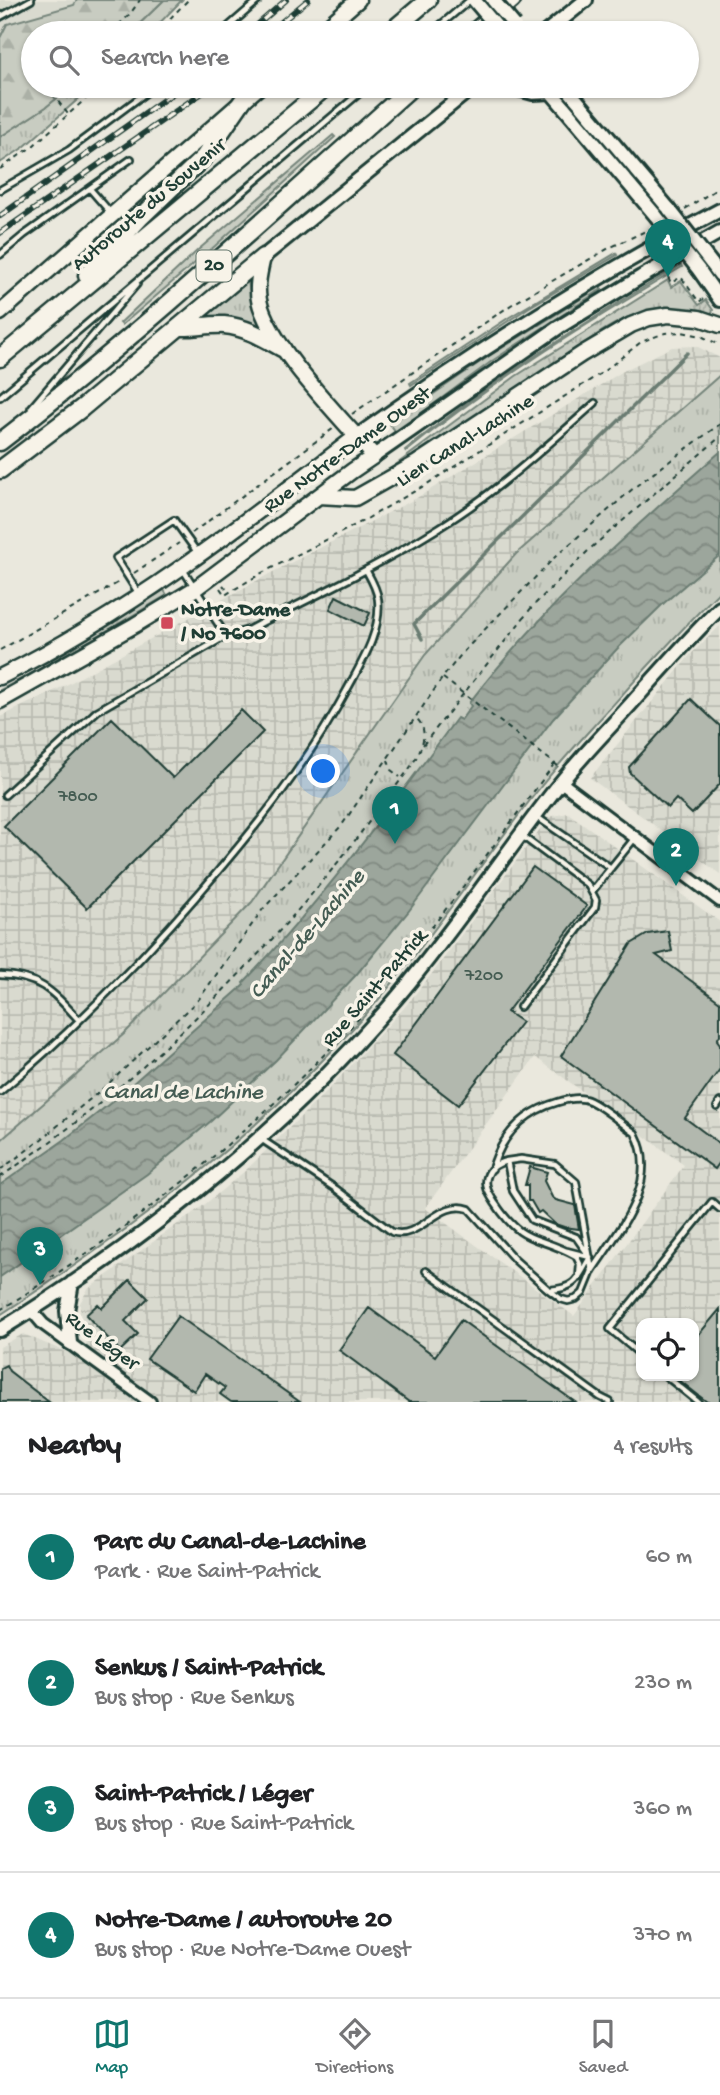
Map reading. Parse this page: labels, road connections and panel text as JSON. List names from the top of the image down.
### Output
{
  "streets": {
    "highway": ["Autoroute du Souvenir", "20"],
    "main road": ["Rue Notre-Dame Ouest", "Rue Saint-Patrick"],
    "street": ["Rue Léger"],
    "path": ["Lien Canal-Lachine"]
  },
  "crossings": [
    ["Rue Saint-Patrick", "Rue Léger"]
  ],
  "water": ["Canal-de-Lachine", "Canal de Lachine"],
  "places": {
    "transit": ["Notre-Dame / No 7600"]
  },
  "house_numbers": ["7800", "7200"],
  "page": {
    "search": "Search here",
    "pins": [
      "4",
      "1",
      "2",
      "3"
    ],
    "heading": ["Nearby", "4 results"],
    "list": [
      {
        "mark": "1",
        "name": "Parc du Canal-de-Lachine",
        "note": "Park · Rue Saint-Patrick",
        "value": "60 m"
      },
      {
        "mark": "2",
        "name": "Senkus / Saint-Patrick",
        "note": "Bus stop · Rue Senkus",
        "value": "230 m"
      },
      {
        "mark": "3",
        "name": "Saint-Patrick / Léger",
        "note": "Bus stop · Rue Saint-Patrick",
        "value": "360 m"
      },
      {
        "mark": "4",
        "name": "Notre-Dame / autoroute 20",
        "note": "Bus stop · Rue Notre-Dame Ouest",
        "value": "370 m"
      }
    ],
    "nav": ["Map", "Directions", "Saved"]
  }
}
